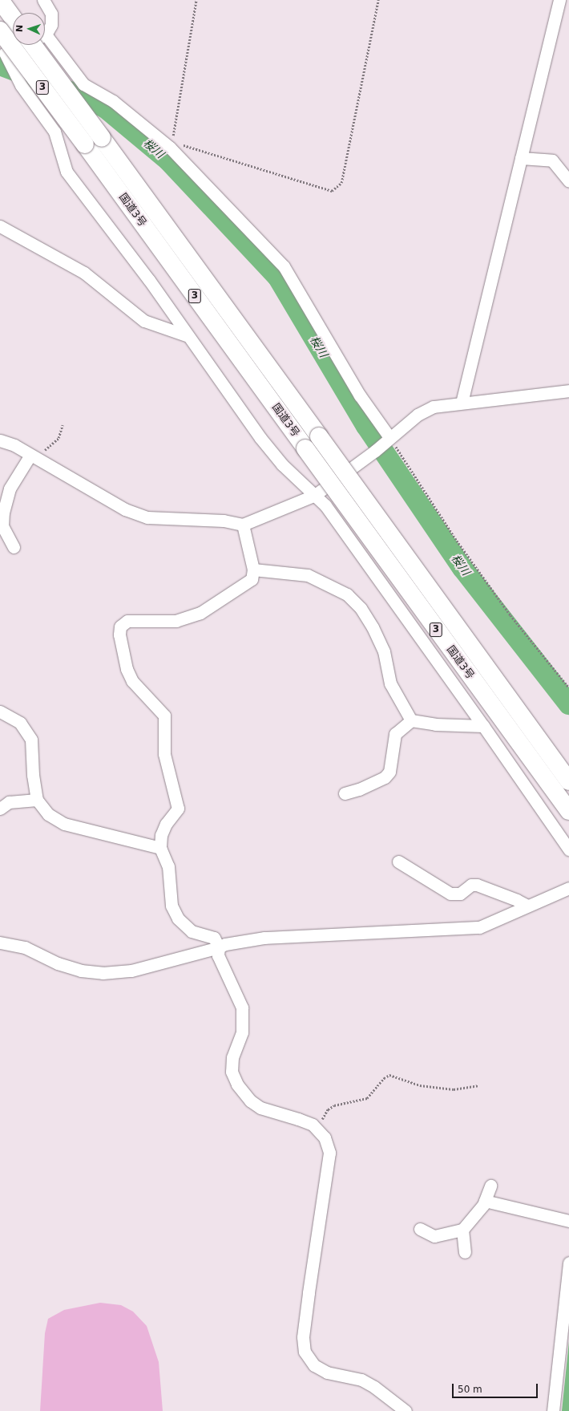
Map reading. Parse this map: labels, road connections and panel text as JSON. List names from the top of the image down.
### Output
{
  "streets": {
    "highway": ["3", "国道3号"]
  },
  "water": ["桜川"],
  "scale_bar": "50 m",
  "north": "left"
}
